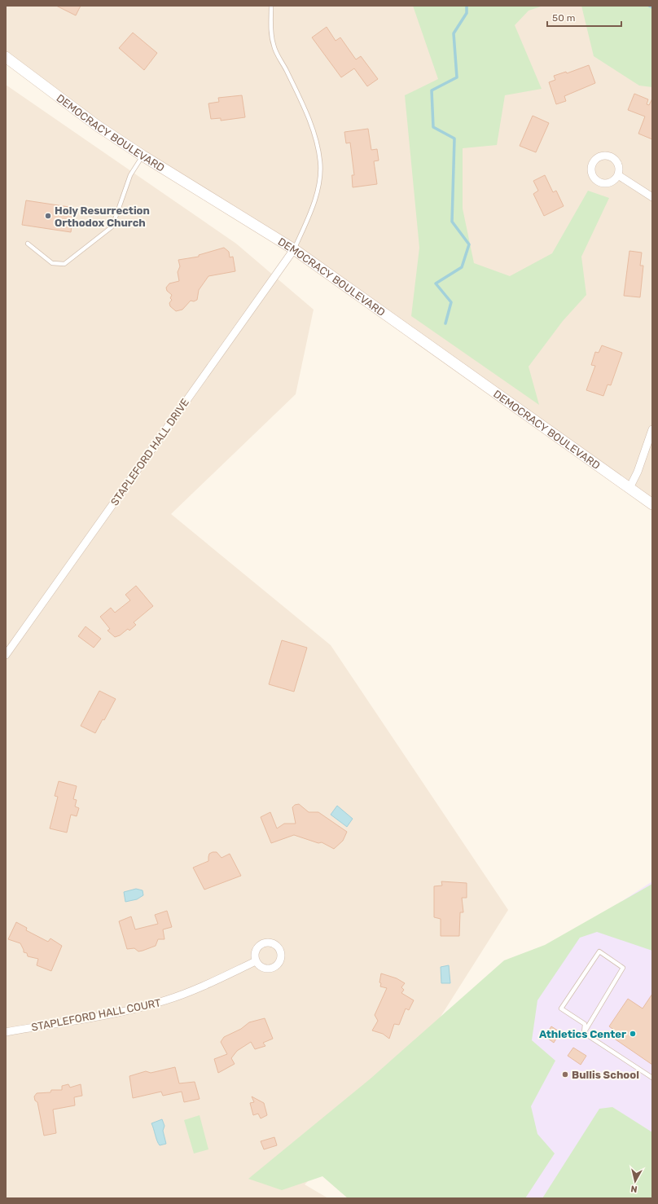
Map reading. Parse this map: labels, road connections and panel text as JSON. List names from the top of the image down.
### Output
{
  "streets": {
    "main road": ["DEMOCRACY BOULEVARD"],
    "street": ["STAPLEFORD HALL DRIVE", "STAPLEFORD HALL COURT"]
  },
  "crossings": [
    ["DEMOCRACY BOULEVARD", "STAPLEFORD HALL DRIVE"]
  ],
  "places": ["Holy Resurrection Orthodox Church", "Athletics Center", "Bullis School"],
  "scale_bar": "50 m",
  "north": "bottom"
}
